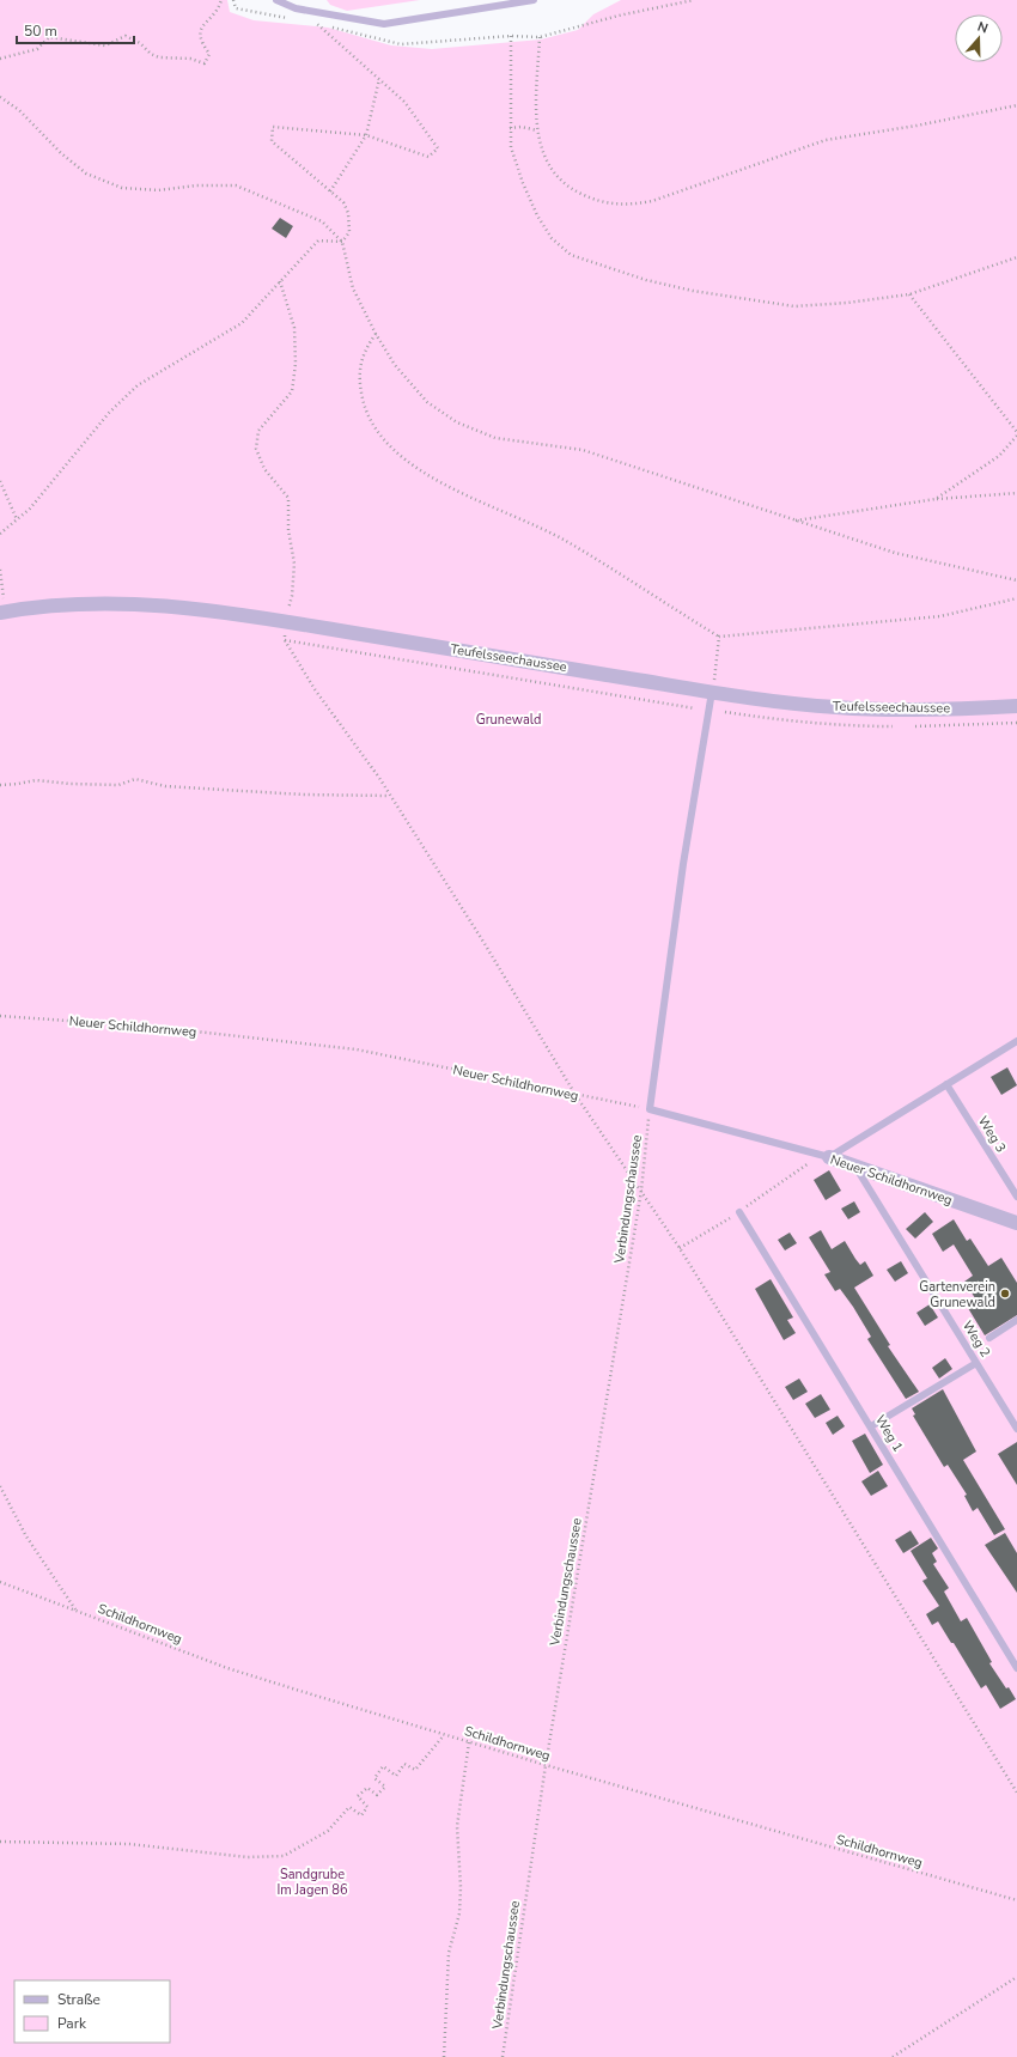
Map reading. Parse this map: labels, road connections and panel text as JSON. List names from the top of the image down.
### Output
{
  "streets": {
    "street": ["Teufelsseechaussee", "Neuer Schildhornweg"],
    "lane": ["Weg 3", "Weg 2", "Weg 1"],
    "path": ["Verbindungschaussee", "Schildhornweg"]
  },
  "crossings": [
    ["Neuer Schildhornweg", "Verbindungschaussee"],
    ["Neuer Schildhornweg", "Weg 2"],
    ["Verbindungschaussee", "Schildhornweg"]
  ],
  "parks": ["Grunewald", "Sandgrube Im Jagen 86"],
  "places": ["Gartenverein Grunewald"],
  "legend": ["Straße", "Park"],
  "scale_bar": "50 m",
  "north": "top"
}
